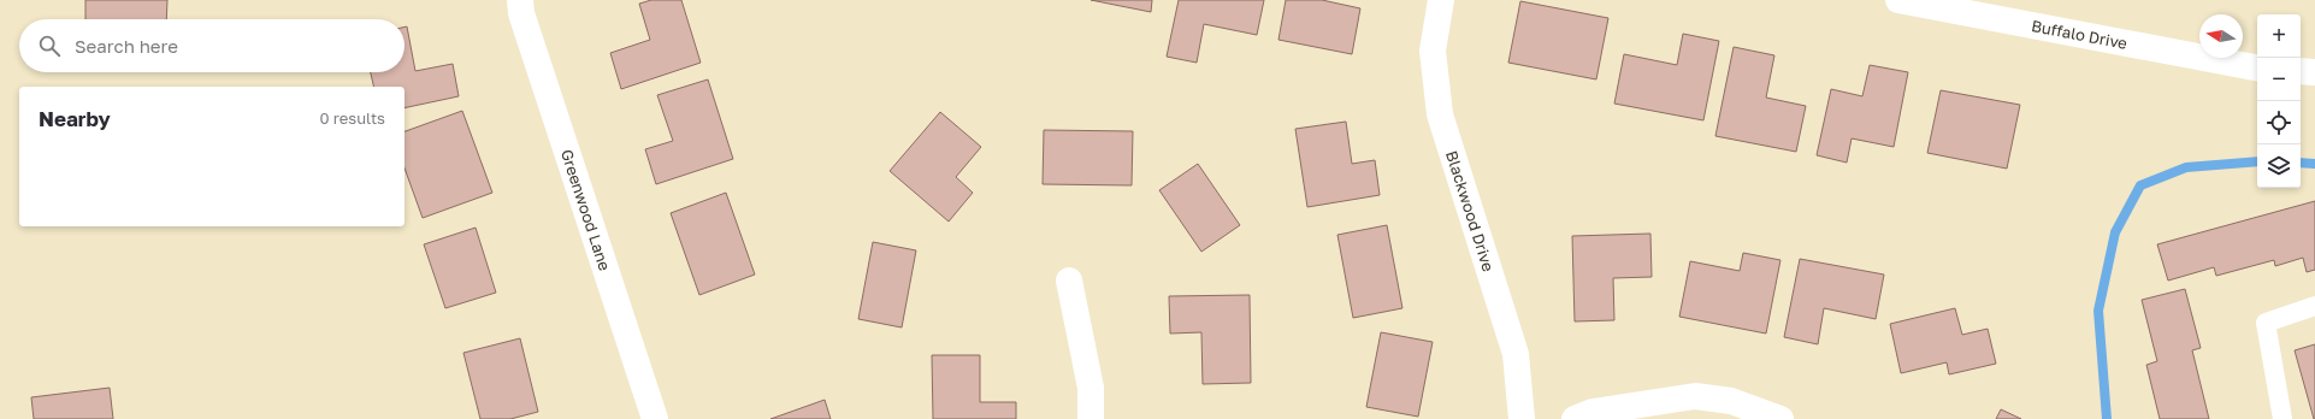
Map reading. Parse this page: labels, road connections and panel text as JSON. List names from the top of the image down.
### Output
{
  "streets": {
    "street": ["Buffalo Drive", "Greenwood Lane", "Blackwood Drive"]
  },
  "north": "left",
  "page": {
    "map_buttons": ["+", "−"],
    "search": "Search here",
    "heading": ["Nearby", "0 results"]
  }
}
